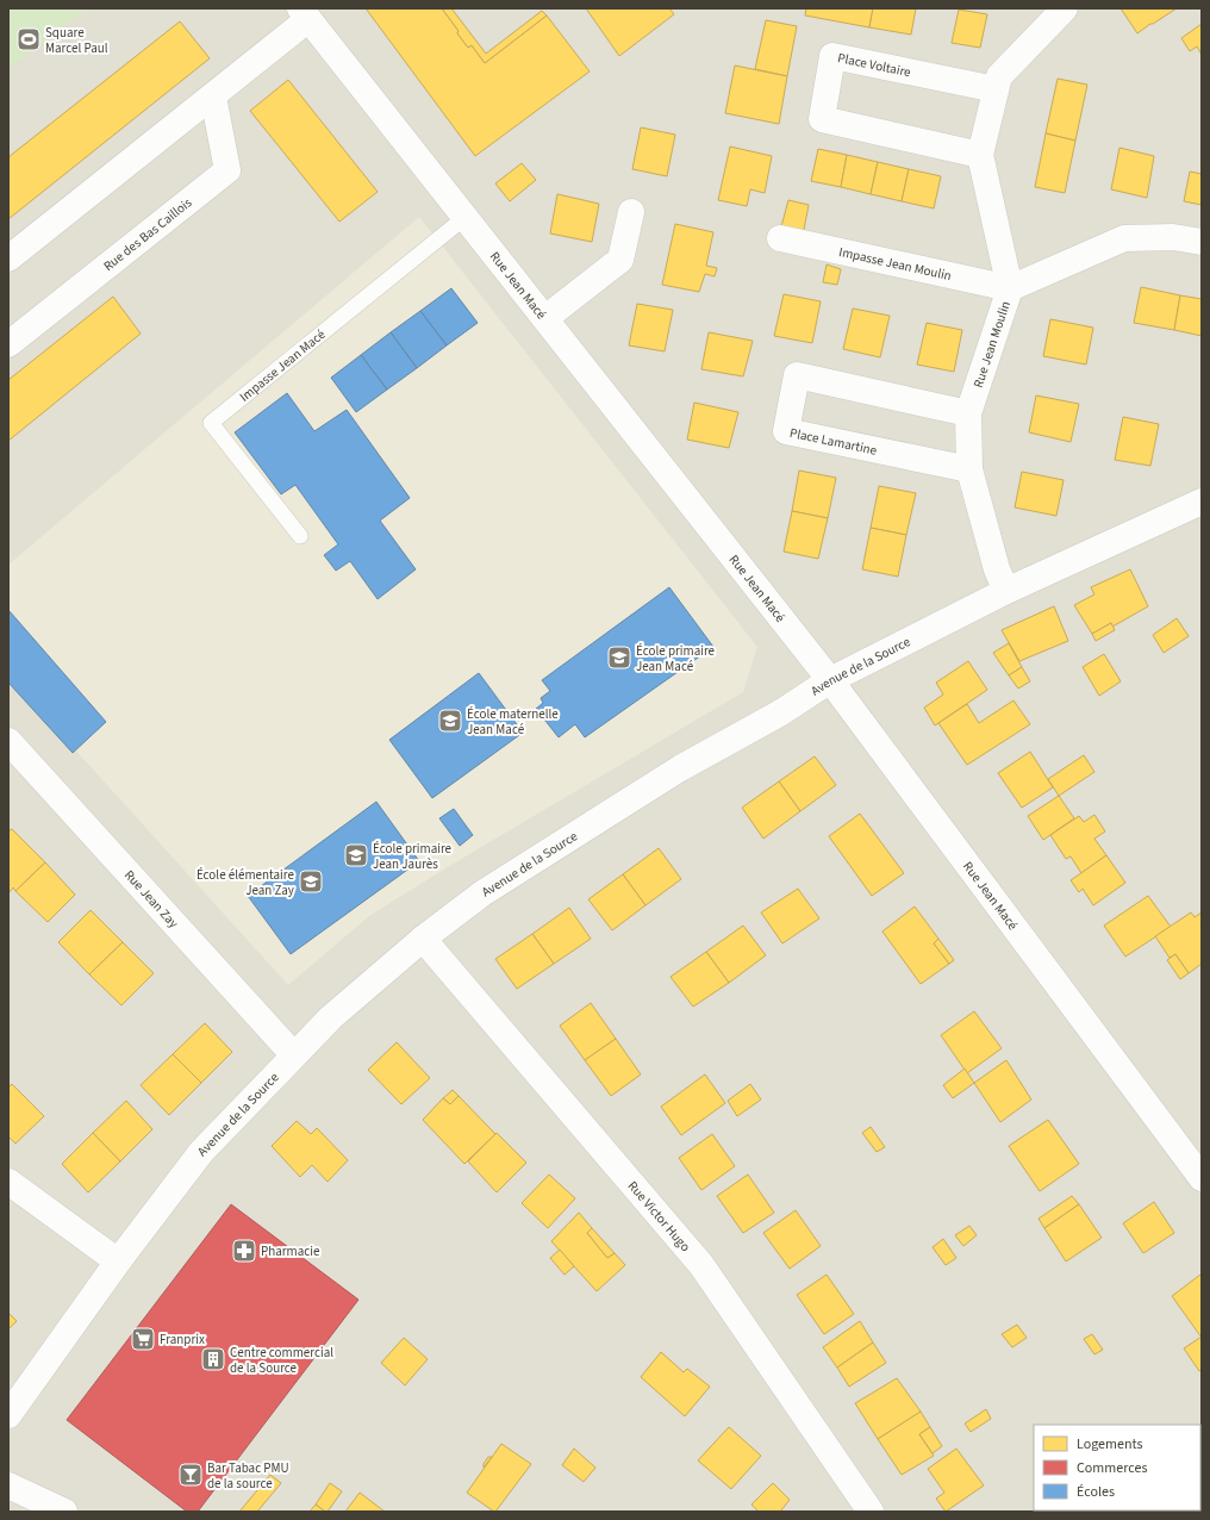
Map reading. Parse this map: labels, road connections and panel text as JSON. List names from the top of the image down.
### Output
{
  "streets": {
    "street": [
      "Place Voltaire",
      "Rue des Bas Caillois",
      "Impasse Jean Moulin",
      "Rue Jean Macé",
      "Rue Jean Moulin",
      "Place Lamartine",
      "Avenue de la Source",
      "Rue Jean Zay",
      "Rue Victor Hugo"
    ],
    "lane": ["Impasse Jean Macé"]
  },
  "crossings": [
    ["Place Voltaire", "Rue Jean Moulin"],
    ["Impasse Jean Moulin", "Rue Jean Moulin"],
    ["Rue Jean Macé", "Impasse Jean Macé"],
    ["Rue Jean Macé", "Avenue de la Source"],
    ["Rue Jean Moulin", "Place Lamartine"],
    ["Rue Jean Moulin", "Avenue de la Source"],
    ["Avenue de la Source", "Rue Jean Zay"],
    ["Avenue de la Source", "Rue Victor Hugo"]
  ],
  "places": {
    "sports": ["Square Marcel Paul"],
    "school or university": [
      "École primaire Jean Macé",
      "École maternelle Jean Macé",
      "École primaire Jean Jaurès",
      "École élémentaire Jean Zay"
    ],
    "pharmacy": ["Pharmacie"],
    "supermarket": ["Franprix"],
    "building": ["Centre commercial de la Source"],
    "bar": ["Bar Tabac PMU de la source"]
  },
  "legend": ["Logements", "Commerces", "Écoles"]
}
